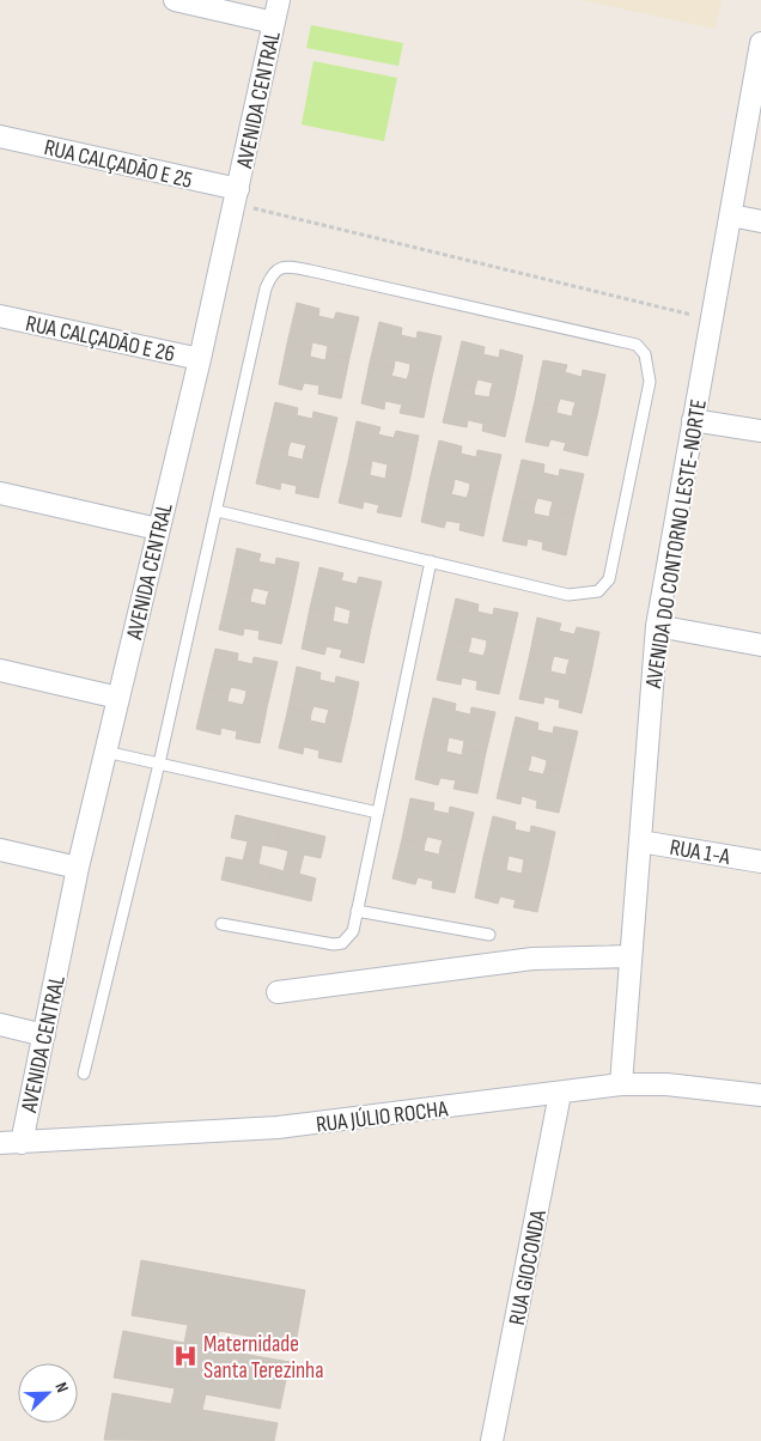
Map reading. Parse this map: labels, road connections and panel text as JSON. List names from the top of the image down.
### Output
{
  "streets": {
    "street": [
      "AVENIDA CENTRAL",
      "RUA CALÇADÃO E 25",
      "RUA CALÇADÃO E 26",
      "AVENIDA DO CONTORNO LESTE-NORTE",
      "RUA 1-A",
      "RUA JÚLIO ROCHA",
      "RUA GIOCONDA"
    ]
  },
  "crossings": [
    ["AVENIDA CENTRAL", "RUA CALÇADÃO E 25"],
    ["AVENIDA CENTRAL", "RUA CALÇADÃO E 26"],
    ["AVENIDA CENTRAL", "RUA JÚLIO ROCHA"],
    ["AVENIDA DO CONTORNO LESTE-NORTE", "RUA 1-A"],
    ["AVENIDA DO CONTORNO LESTE-NORTE", "RUA JÚLIO ROCHA"],
    ["RUA JÚLIO ROCHA", "RUA GIOCONDA"]
  ],
  "places": {
    "hospital": ["Maternidade Santa Terezinha"]
  },
  "north": "top right"
}
